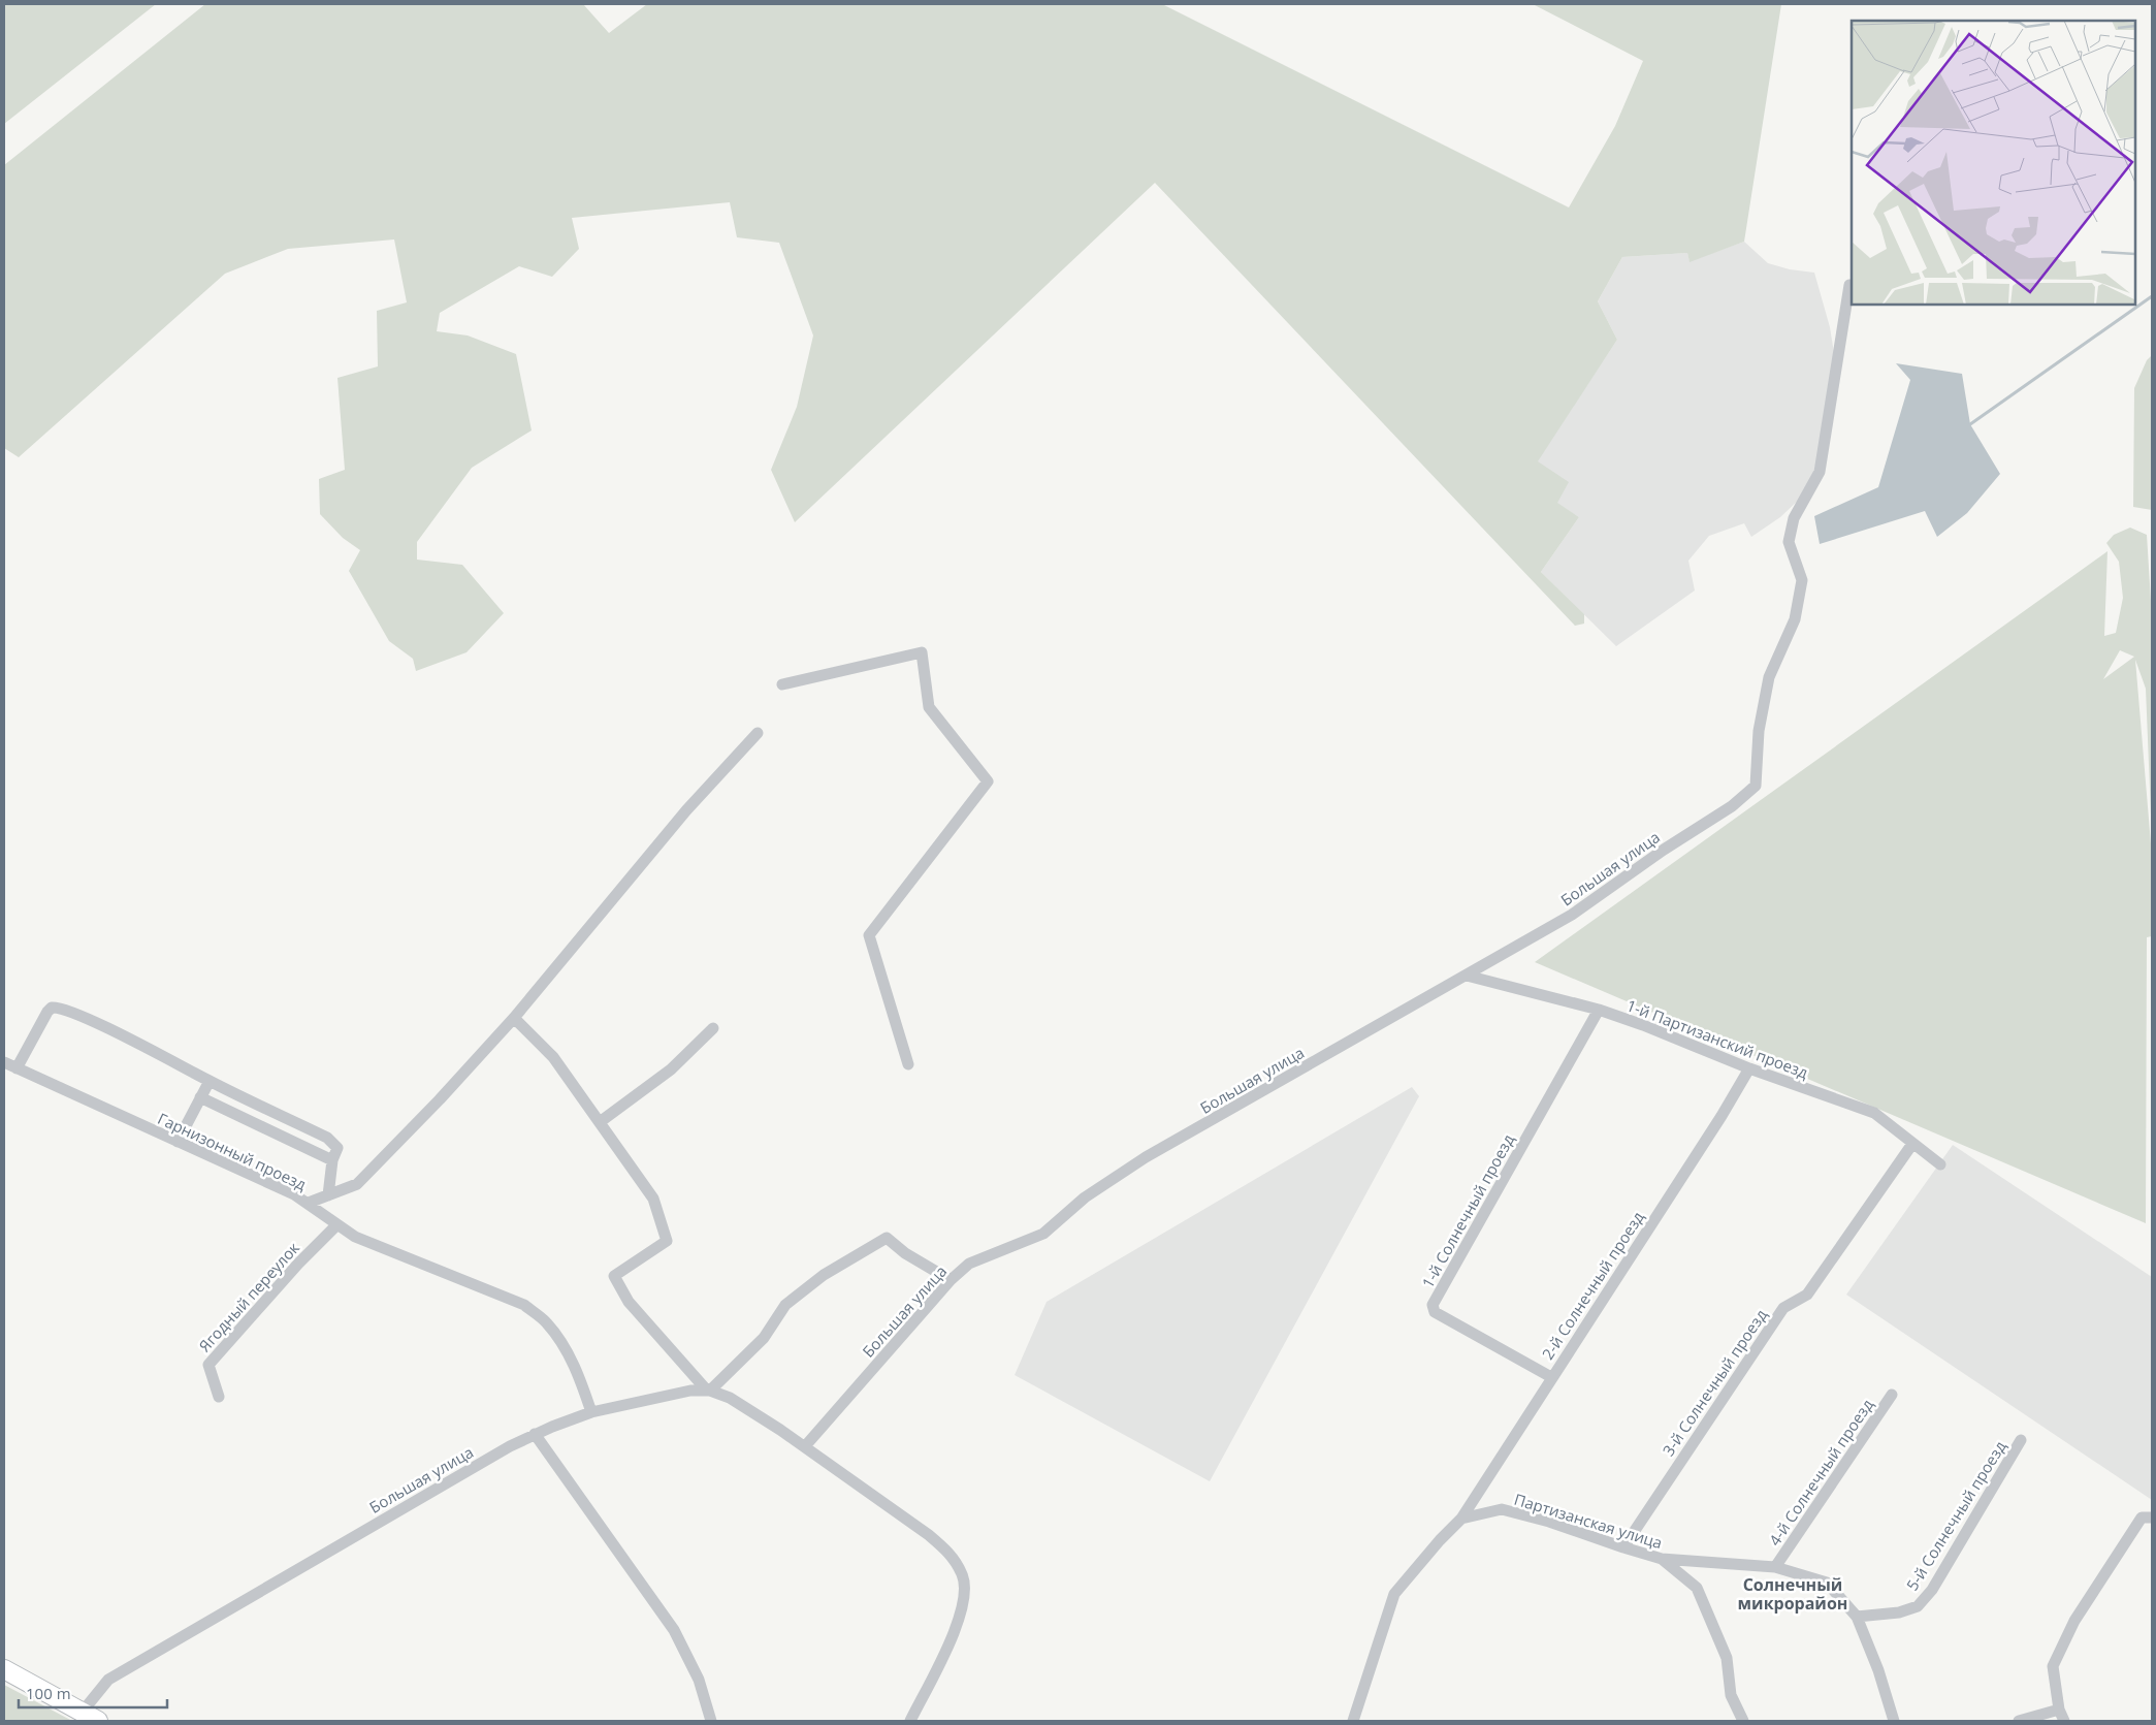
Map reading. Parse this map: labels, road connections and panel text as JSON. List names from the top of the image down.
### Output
{
  "streets": {
    "street": [
      "Большая улица",
      "1-й Партизанский проезд",
      "Гарнизонный проезд",
      "1-й Солнечный проезд",
      "2-й Солнечный проезд",
      "Ягодный переулок",
      "3-й Солнечный проезд",
      "4-й Солнечный проезд",
      "5-й Солнечный проезд",
      "Партизанская улица"
    ]
  },
  "crossings": [
    ["Большая улица", "1-й Партизанский проезд"],
    ["Большая улица", "Гарнизонный проезд"],
    ["1-й Партизанский проезд", "1-й Солнечный проезд"],
    ["1-й Партизанский проезд", "2-й Солнечный проезд"],
    ["1-й Партизанский проезд", "3-й Солнечный проезд"],
    ["Гарнизонный проезд", "Ягодный переулок"],
    ["1-й Солнечный проезд", "2-й Солнечный проезд"],
    ["2-й Солнечный проезд", "Партизанская улица"],
    ["3-й Солнечный проезд", "Партизанская улица"]
  ],
  "districts": ["Солнечный микрорайон"],
  "scale_bar": "100 m"
}
